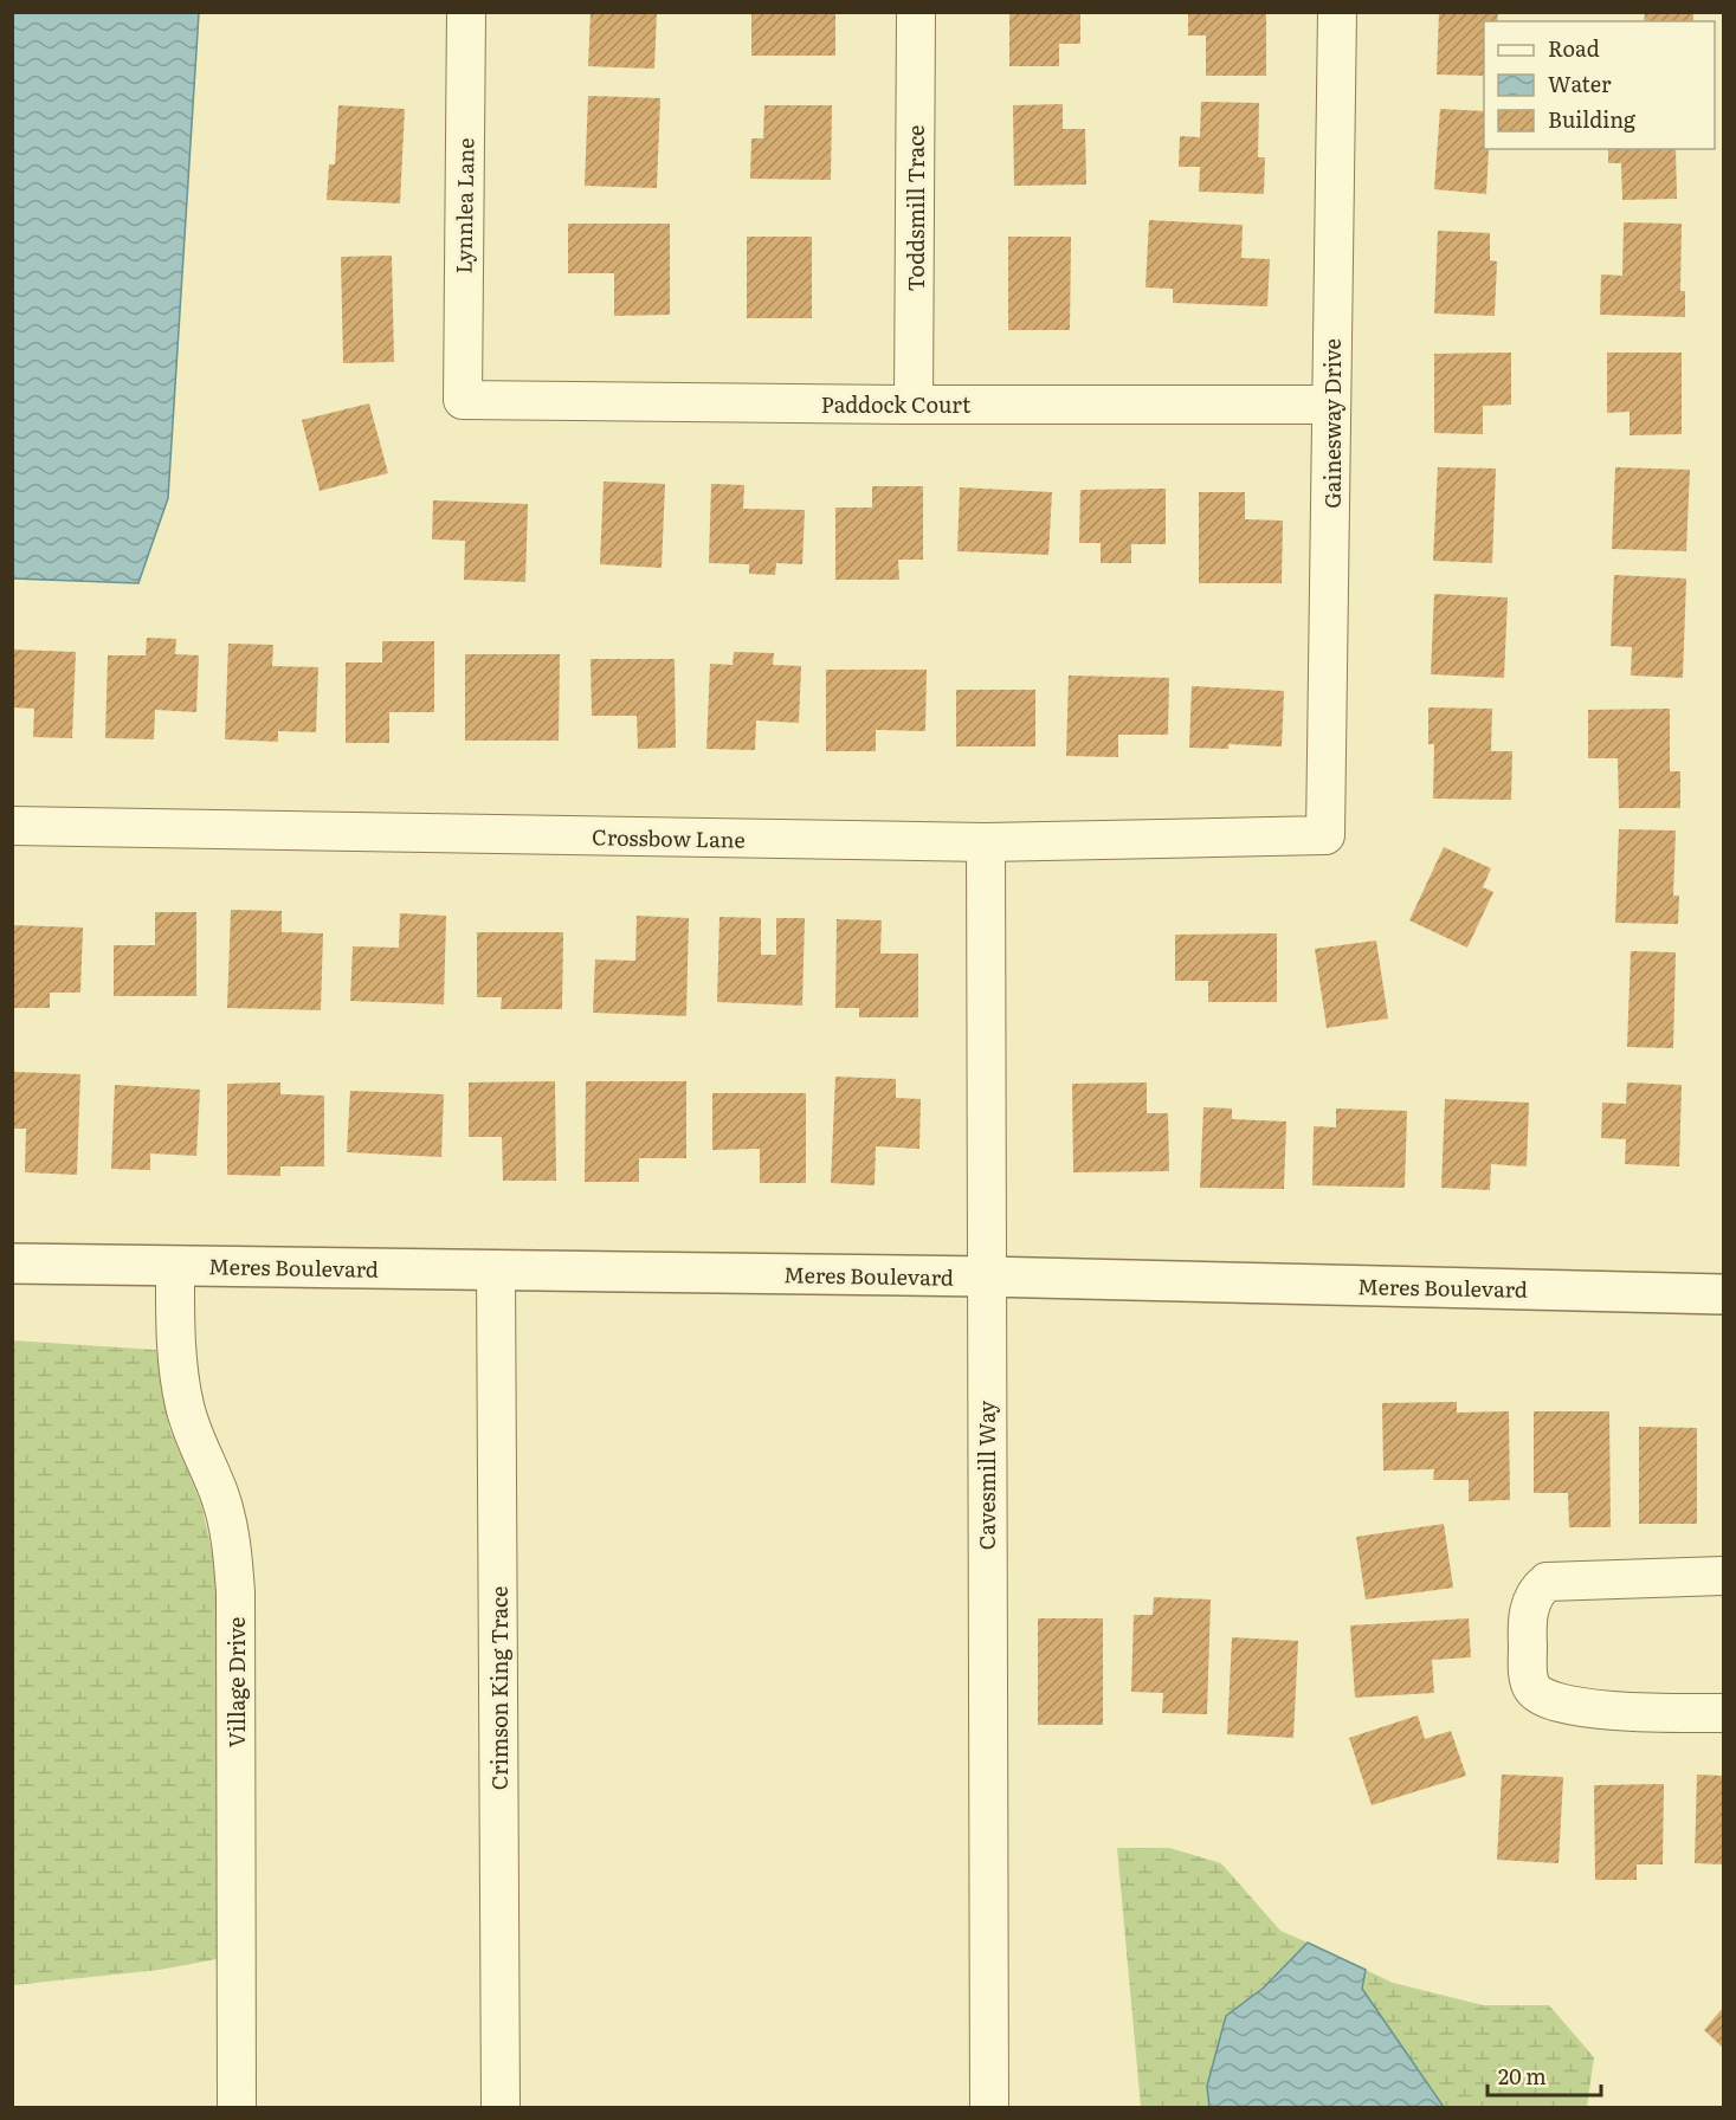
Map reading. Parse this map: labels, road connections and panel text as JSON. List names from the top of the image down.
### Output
{
  "streets": {
    "street": [
      "Lynnlea Lane",
      "Toddsmill Trace",
      "Paddock Court",
      "Gainesway Drive",
      "Crossbow Lane",
      "Meres Boulevard",
      "Cavesmill Way",
      "Village Drive",
      "Crimson King Trace"
    ]
  },
  "crossings": [
    ["Lynnlea Lane", "Paddock Court"],
    ["Toddsmill Trace", "Paddock Court"],
    ["Paddock Court", "Gainesway Drive"],
    ["Gainesway Drive", "Crossbow Lane"],
    ["Crossbow Lane", "Cavesmill Way"],
    ["Meres Boulevard", "Cavesmill Way"],
    ["Meres Boulevard", "Village Drive"],
    ["Meres Boulevard", "Crimson King Trace"]
  ],
  "legend": ["Road", "Water", "Building"],
  "scale_bar": "20 m"
}
